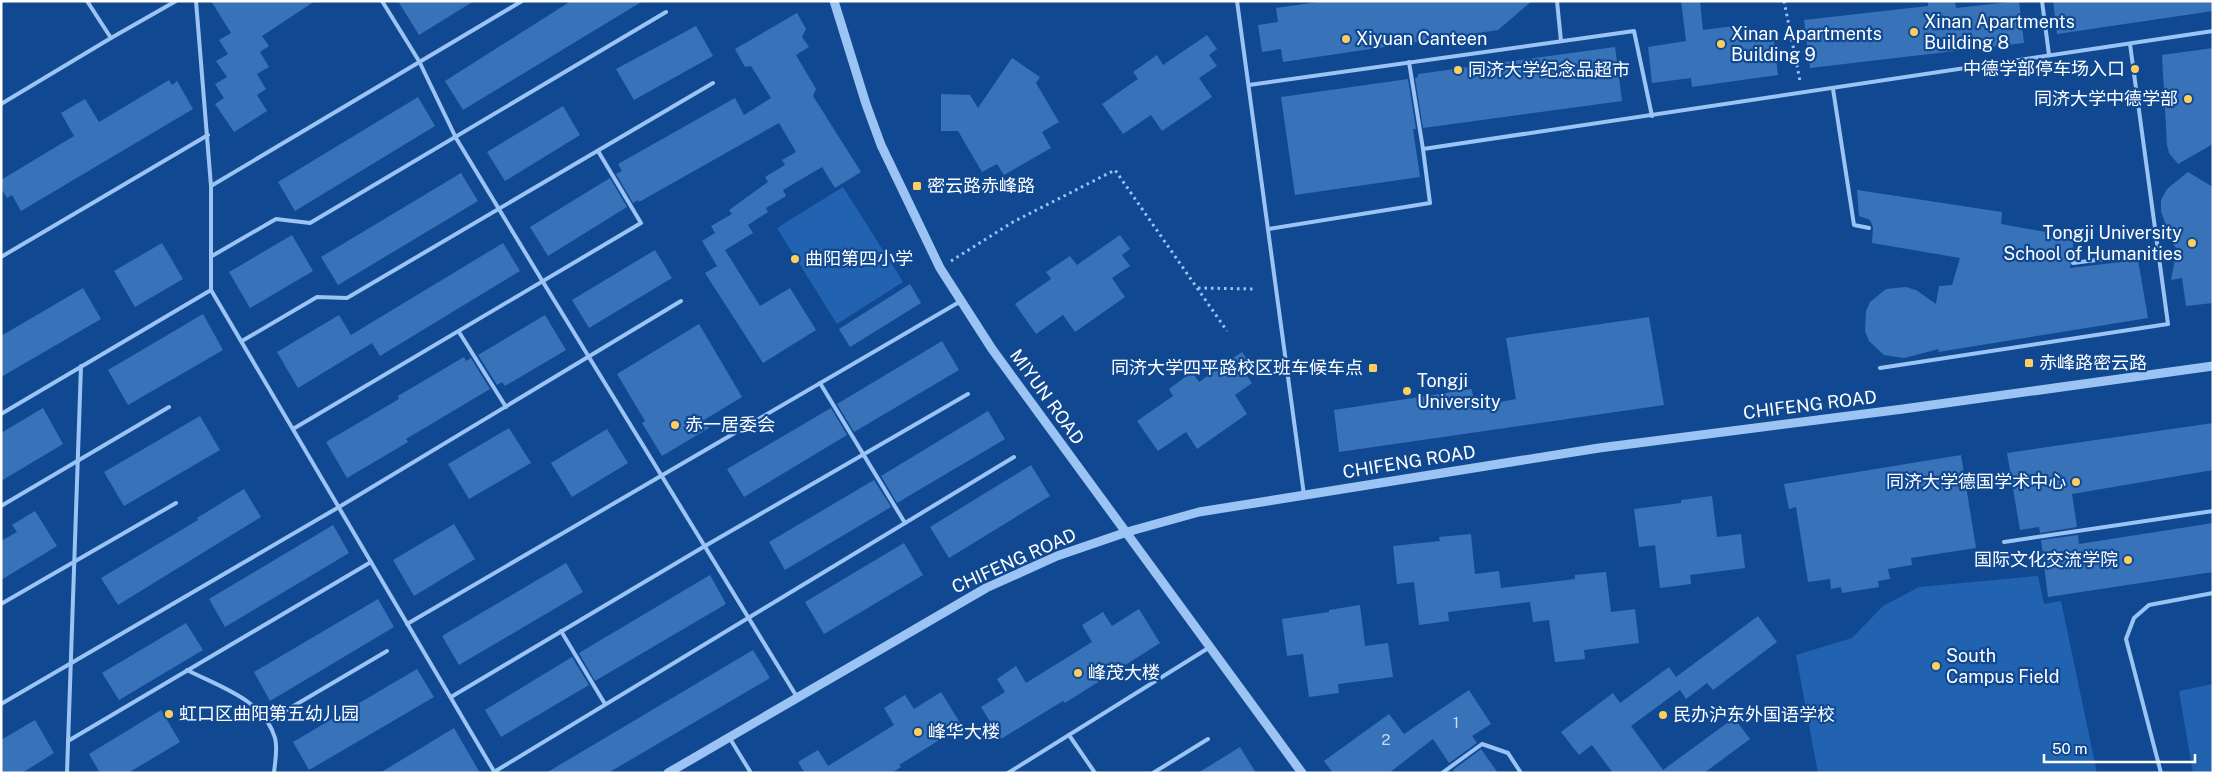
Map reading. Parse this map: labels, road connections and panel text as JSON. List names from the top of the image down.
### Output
{
  "streets": {
    "street": ["MIYUN ROAD", "CHIFENG ROAD"]
  },
  "crossings": [
    ["MIYUN ROAD", "CHIFENG ROAD"]
  ],
  "places": {
    "other": [
      "Xinan Apartments Building 8",
      "Xiyuan Canteen",
      "Xinan Apartments Building 9",
      "中德学部停车场入口",
      "同济大学纪念品超市",
      "同济大学中德学部",
      "Tongji University School of Humanities",
      "曲阳第四小学",
      "Tongji University",
      "赤一居委会",
      "同济大学德国学术中心",
      "国际文化交流学院",
      "South Campus Field",
      "峰茂大楼",
      "虹口区曲阳第五幼儿园",
      "民办沪东外国语学校",
      "峰华大楼"
    ],
    "transit": ["密云路赤峰路", "赤峰路密云路", "同济大学四平路校区班车候车点"]
  },
  "house_numbers": ["1", "2"],
  "scale_bar": "50 m"
}
